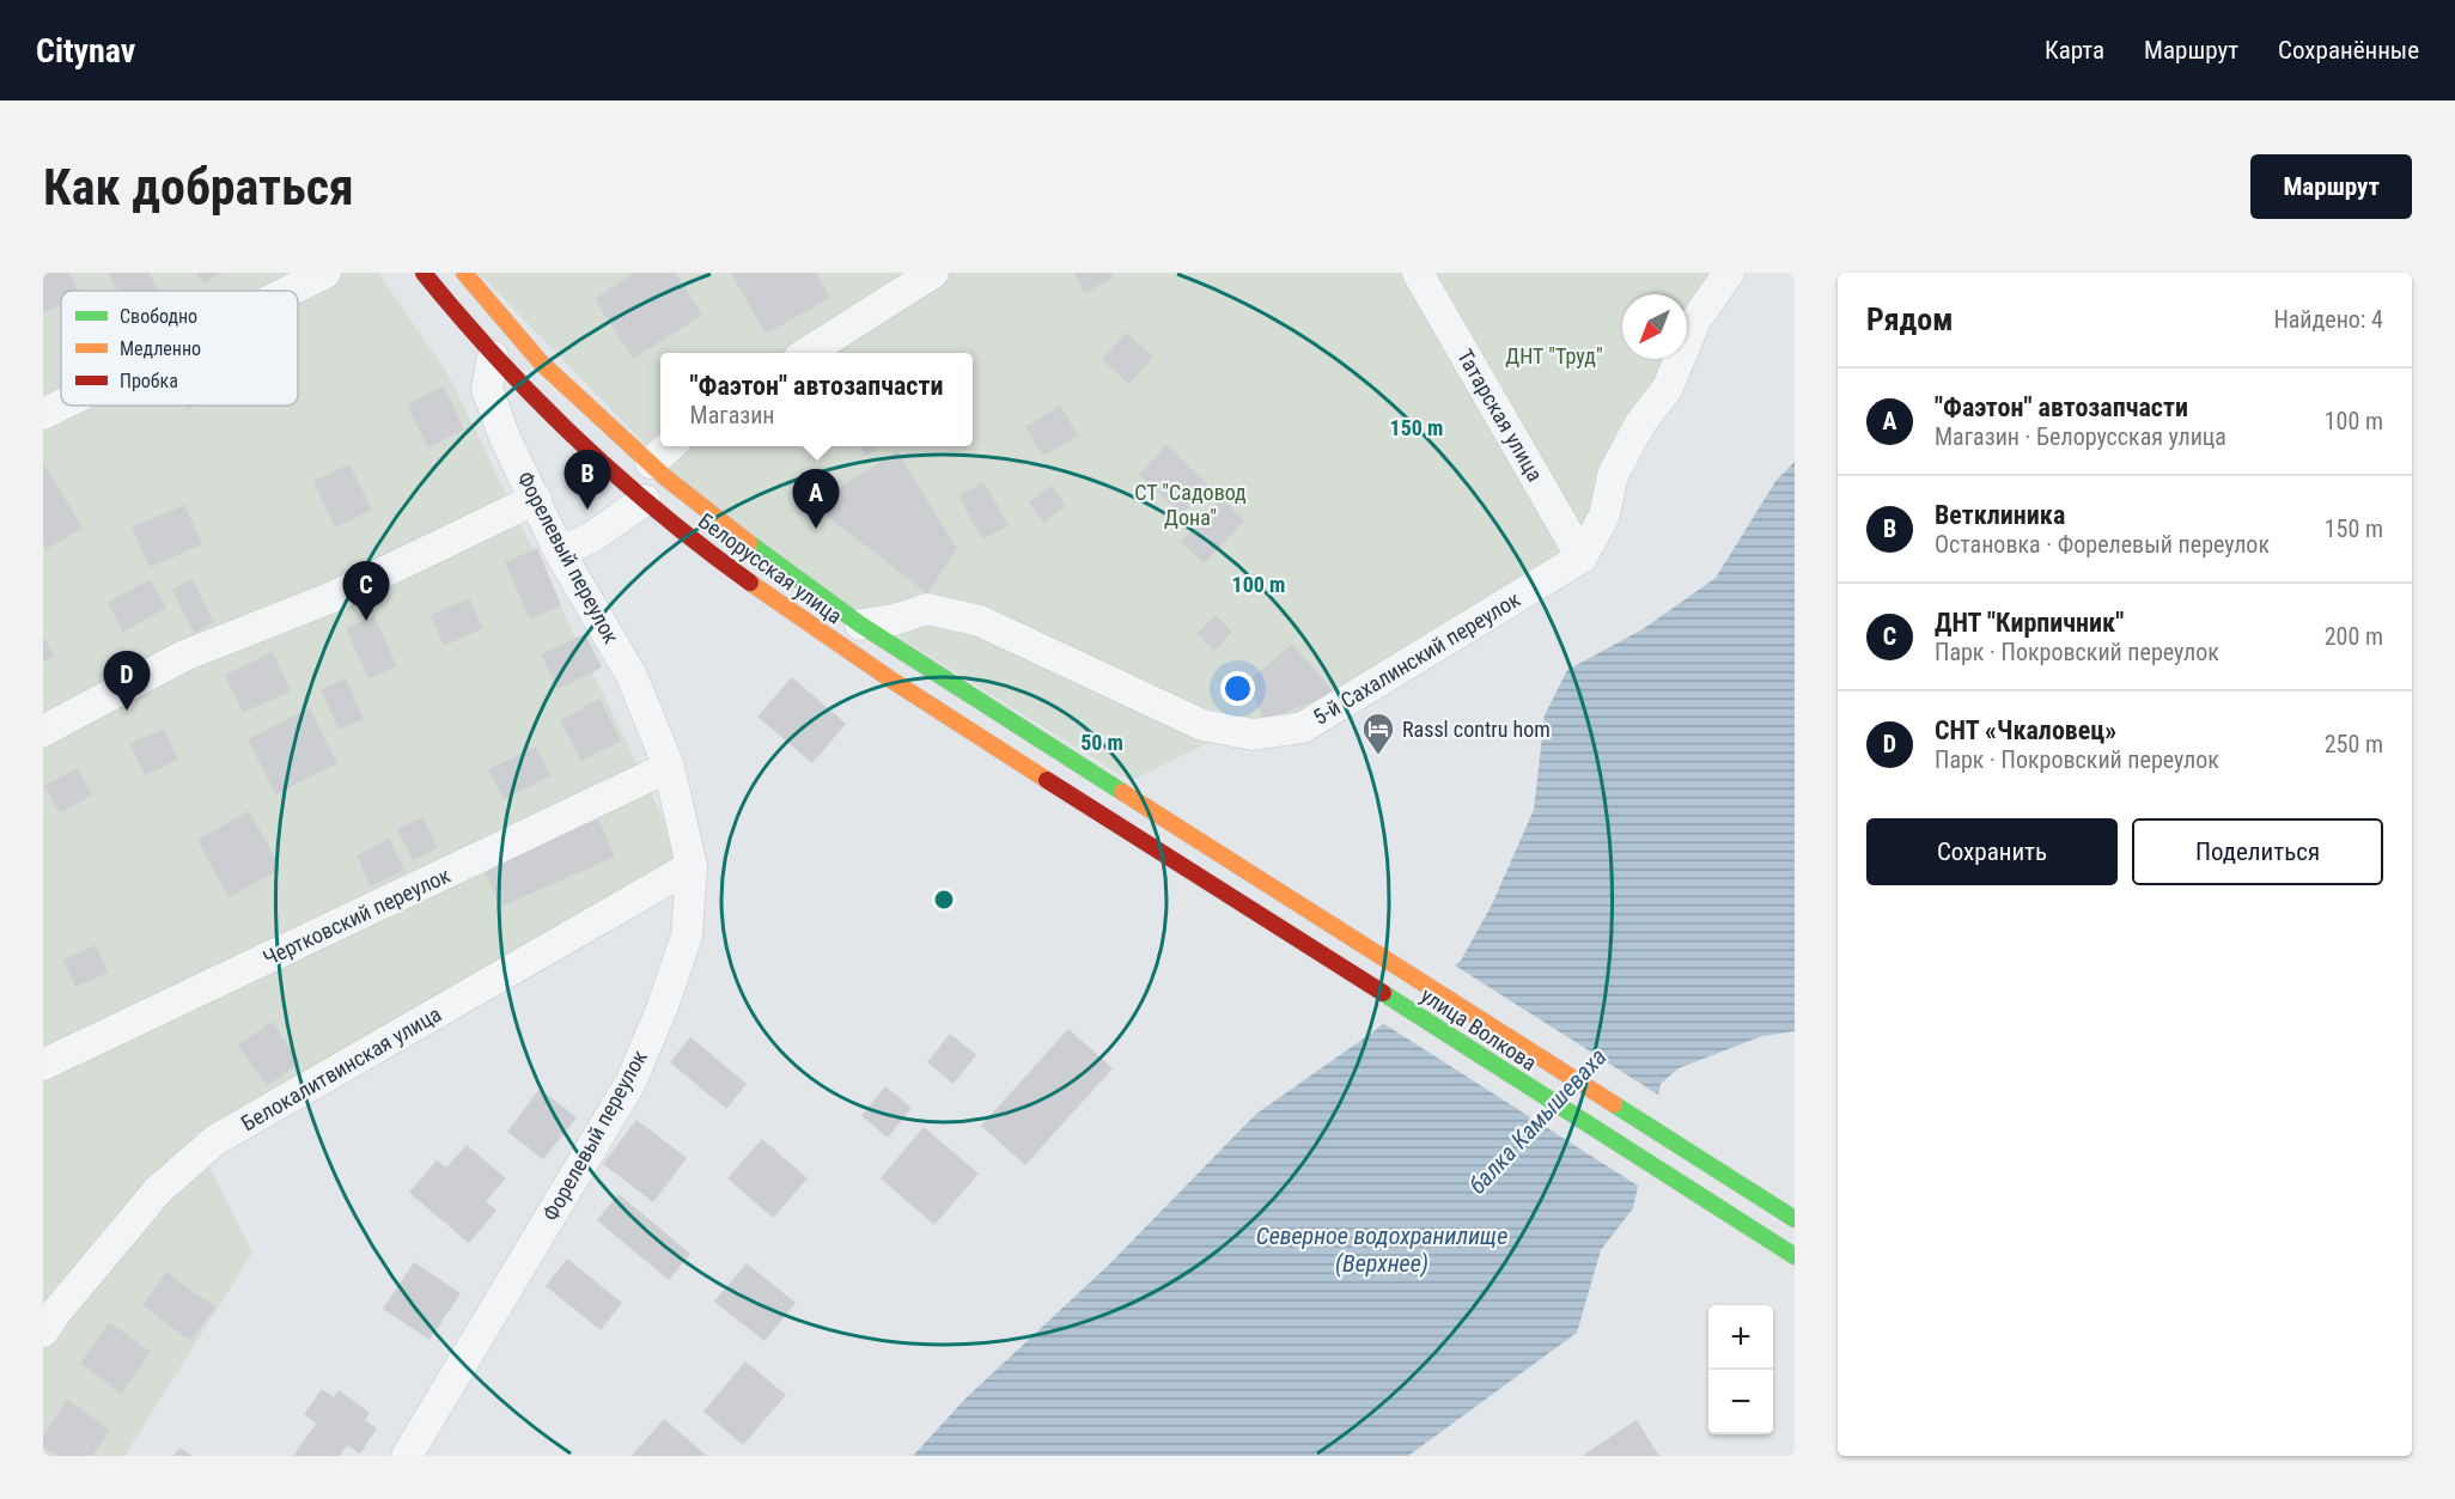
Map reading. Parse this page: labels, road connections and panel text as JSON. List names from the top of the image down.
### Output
{
  "streets": {
    "main road": ["Белорусская улица", "улица Волкова"],
    "street": [
      "Татарская улица",
      "Форелевый переулок",
      "5-й Сахалинский переулок",
      "Чертковский переулок",
      "Белокалитвинская улица"
    ]
  },
  "crossings": [
    ["Татарская улица", "5-й Сахалинский переулок"],
    ["Форелевый переулок", "Белорусская улица"],
    ["Форелевый переулок", "Чертковский переулок"],
    ["Форелевый переулок", "Белокалитвинская улица"],
    ["Белорусская улица", "5-й Сахалинский переулок"],
    ["Белорусская улица", "улица Волкова"]
  ],
  "water": ["балка Камышеваха", "Северное водохранилище (Верхнее)"],
  "parks": ["ДНТ \"Труд\"", "СТ \"Садовод Дона\""],
  "places": {
    "hotel": ["Rassl contru hom"]
  },
  "legend": ["Свободно", "Медленно", "Пробка"],
  "north": "bottom left",
  "page": {
    "header": "Citynav",
    "nav": ["Карта", "Маршрут", "Сохранённые"],
    "buttons": [
      "Маршрут",
      ["Сохранить", "Поделиться"]
    ],
    "title": "Как добраться",
    "heading": ["Рядом", "Найдено: 4"],
    "popup": ["\"Фаэтон\" автозапчасти", "Магазин"],
    "list": [
      {
        "mark": "A",
        "name": "\"Фаэтон\" автозапчасти",
        "note": "Магазин · Белорусская улица",
        "value": "100 m"
      },
      {
        "mark": "B",
        "name": "Ветклиника",
        "note": "Остановка · Форелевый переулок",
        "value": "150 m"
      },
      {
        "mark": "C",
        "name": "ДНТ \"Кирпичник\"",
        "note": "Парк · Покровский переулок",
        "value": "200 m"
      },
      {
        "mark": "D",
        "name": "СНТ «Чкаловец»",
        "note": "Парк · Покровский переулок",
        "value": "250 m"
      }
    ],
    "pins": [
      "B",
      "A",
      "C",
      "D"
    ],
    "map_buttons": ["+", "−"]
  },
  "rings": ["150 m", "100 m", "50 m"]
}
